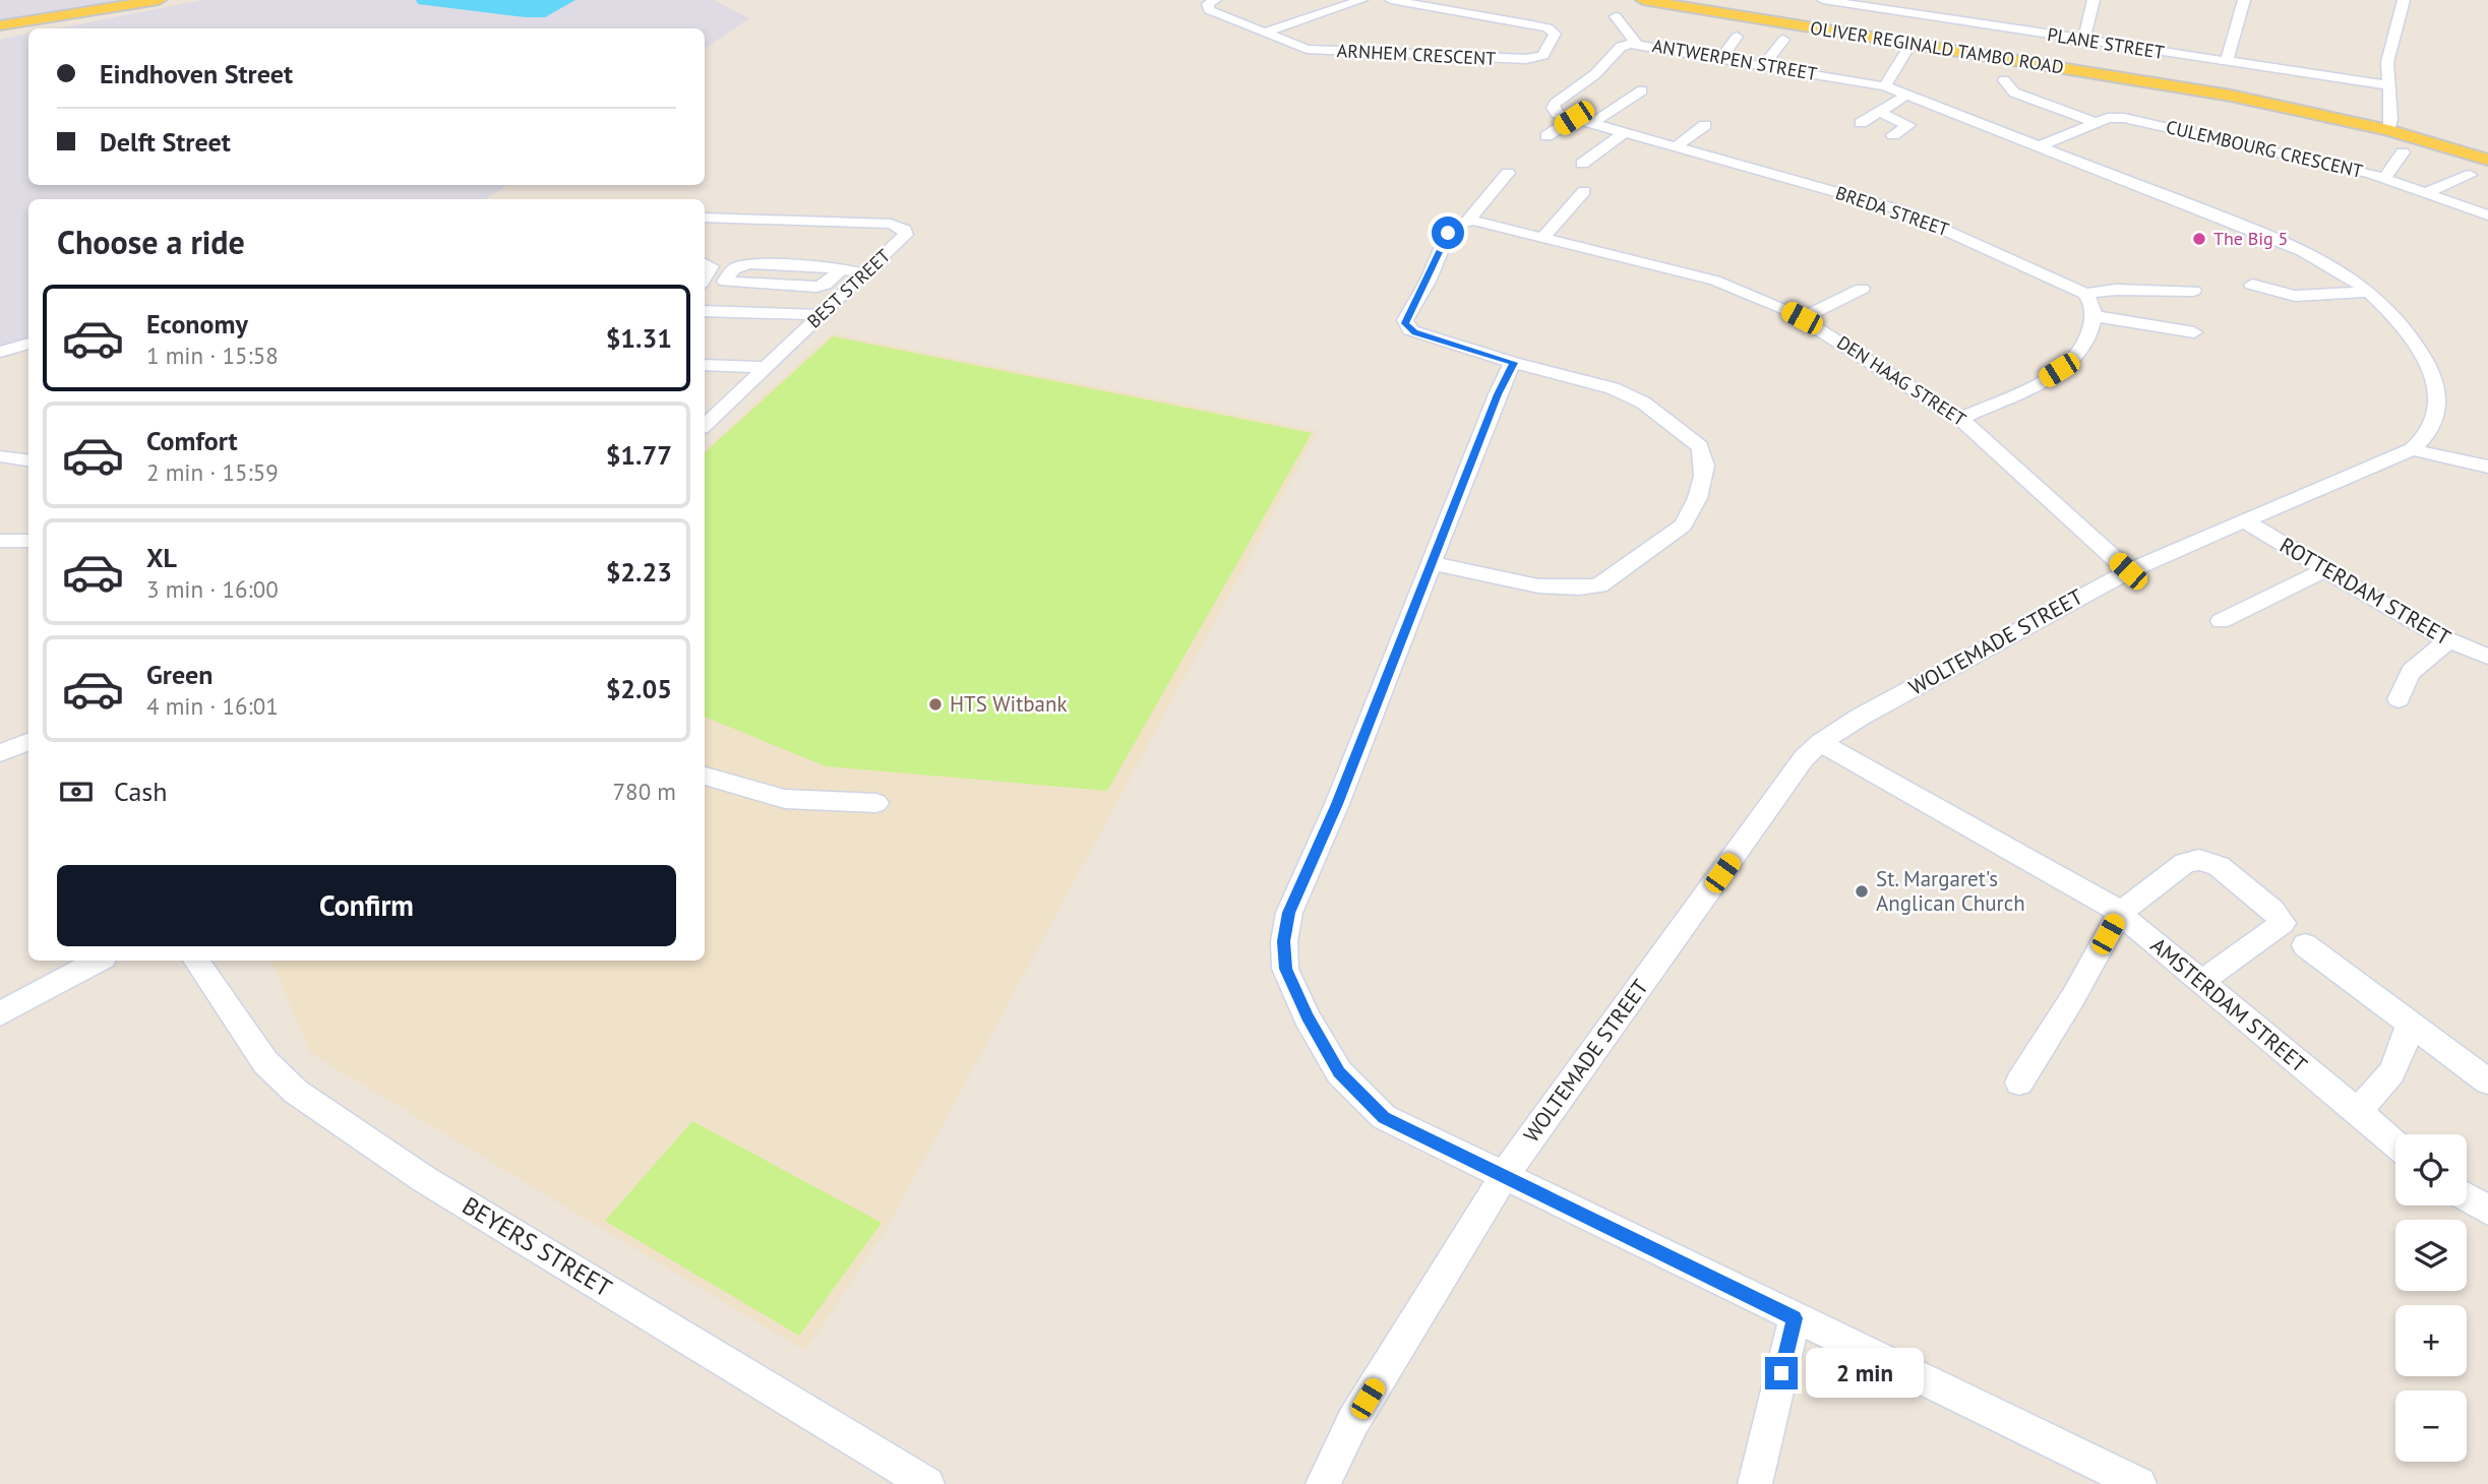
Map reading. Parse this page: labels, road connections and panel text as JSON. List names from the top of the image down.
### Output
{
  "streets": {
    "main road": ["OLIVER REGINALD TAMBO ROAD"],
    "street": [
      "PLANE STREET",
      "ARNHEM CRESCENT",
      "ANTWERPEN STREET",
      "CULEMBOURG CRESCENT",
      "BREDA STREET",
      "BEST STREET",
      "DEN HAAG STREET",
      "ROTTERDAM STREET",
      "WOLTEMADE STREET",
      "AMSTERDAM STREET",
      "BEYERS STREET"
    ]
  },
  "crossings": [
    ["ANTWERPEN STREET", "BREDA STREET"],
    ["ANTWERPEN STREET", "WOLTEMADE STREET"],
    ["CULEMBOURG CRESCENT", "WOLTEMADE STREET"],
    ["DEN HAAG STREET", "WOLTEMADE STREET"],
    ["ROTTERDAM STREET", "WOLTEMADE STREET"],
    ["WOLTEMADE STREET", "AMSTERDAM STREET"]
  ],
  "places": ["The Big 5", "HTS Witbank", "St. Margaret's Anglican Church"],
  "page": {
    "banner": ["Eindhoven Street", "Delft Street"],
    "heading": "Choose a ride",
    "list": [
      {
        "name": "Economy",
        "note": "1 min · 15:58",
        "value": "$1.31"
      },
      {
        "name": "Comfort",
        "note": "2 min · 15:59",
        "value": "$1.77"
      },
      {
        "name": "XL",
        "note": "3 min · 16:00",
        "value": "$2.23"
      },
      {
        "name": "Green",
        "note": "4 min · 16:01",
        "value": "$2.05"
      }
    ],
    "pay": ["Cash", "780 m"],
    "buttons": "Confirm",
    "map_buttons": ["+", "−"],
    "bubble": "2 min"
  }
}
